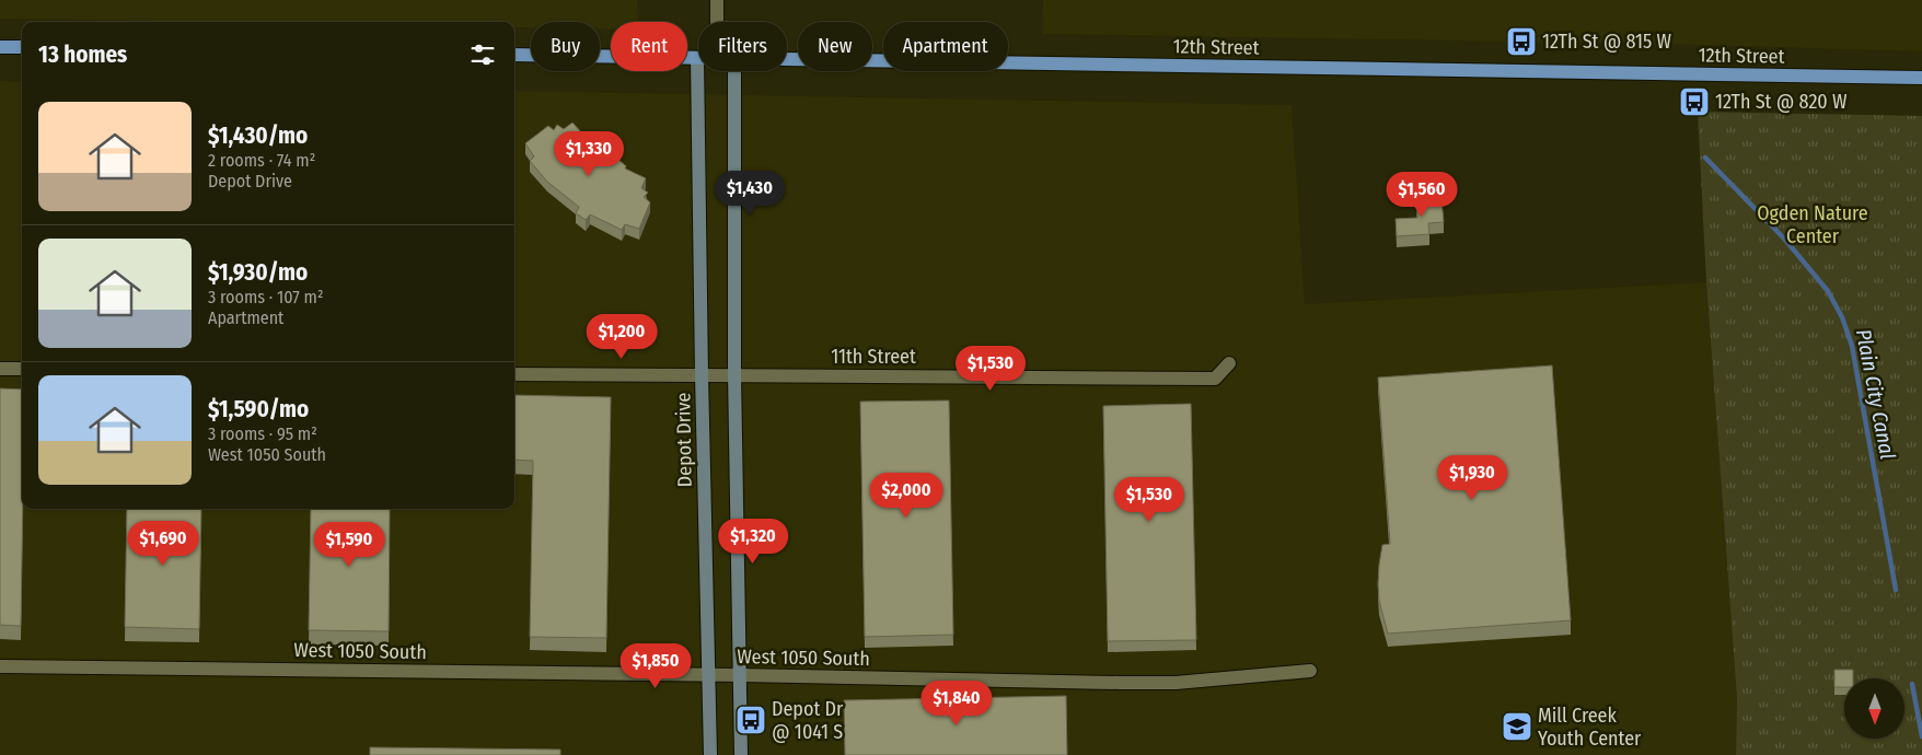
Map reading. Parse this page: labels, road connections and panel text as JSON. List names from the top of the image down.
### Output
{
  "streets": {
    "main road": ["12th Street", "Depot Drive"],
    "street": ["11th Street", "West 1050 South"]
  },
  "crossings": [
    ["12th Street", "Depot Drive"],
    ["11th Street", "Depot Drive"],
    ["Depot Drive", "West 1050 South"]
  ],
  "water": ["Plain City Canal"],
  "parks": ["Ogden Nature Center"],
  "places": {
    "bus stop": ["12Th St @ 815 W", "12Th St @ 820 W", "Depot Dr @ 1041 S"],
    "school or university": ["Mill Creek Youth Center"]
  },
  "north": "bottom",
  "page": {
    "chip": [
      "Buy",
      "Rent",
      "Filters",
      "New",
      "Apartment"
    ],
    "heading": "13 homes",
    "list": [
      {
        "name": "$1,430/mo",
        "note": "2 rooms · 74 m² · Depot Drive"
      },
      {
        "name": "$1,930/mo",
        "note": "3 rooms · 107 m² · Apartment"
      },
      {
        "name": "$1,590/mo",
        "note": "3 rooms · 95 m² · West 1050 South"
      }
    ],
    "price": [
      "$1,330",
      "$1,430",
      "$1,560",
      "$1,200",
      "$1,530",
      "$1,930",
      "$2,000",
      "$1,530",
      "$1,320",
      "$1,690",
      "$1,590",
      "$1,850",
      "$1,840"
    ]
  }
}
